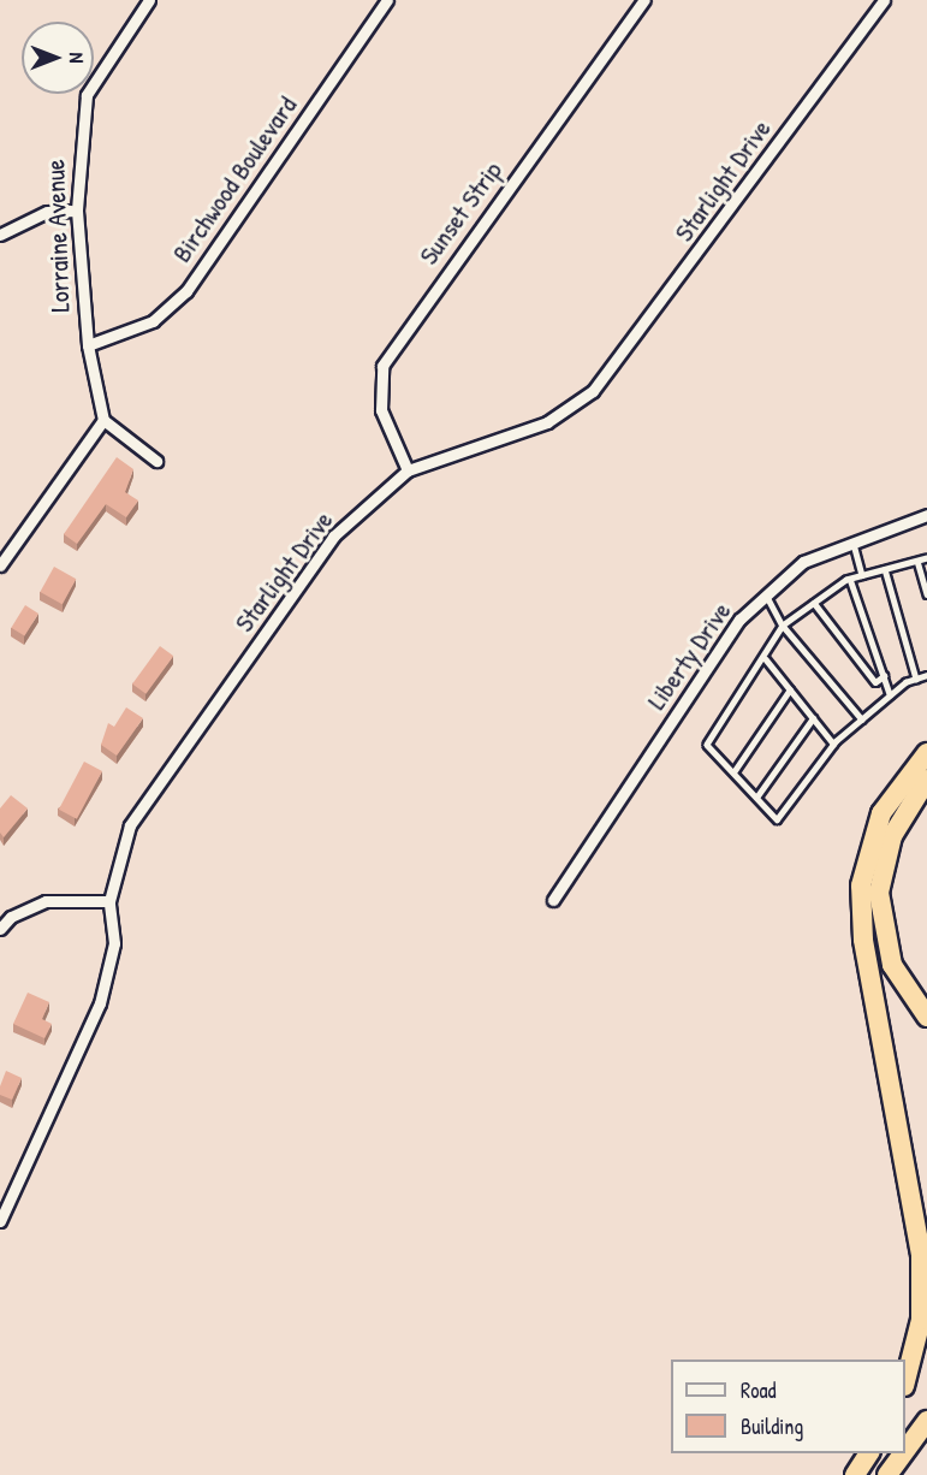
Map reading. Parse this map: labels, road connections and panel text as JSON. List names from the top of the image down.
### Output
{
  "streets": {
    "street": [
      "Birchwood Boulevard",
      "Starlight Drive",
      "Sunset Strip",
      "Lorraine Avenue",
      "Liberty Drive"
    ]
  },
  "crossings": [
    ["Birchwood Boulevard", "Lorraine Avenue"],
    ["Starlight Drive", "Sunset Strip"]
  ],
  "legend": ["Road", "Building"],
  "north": "right"
}
